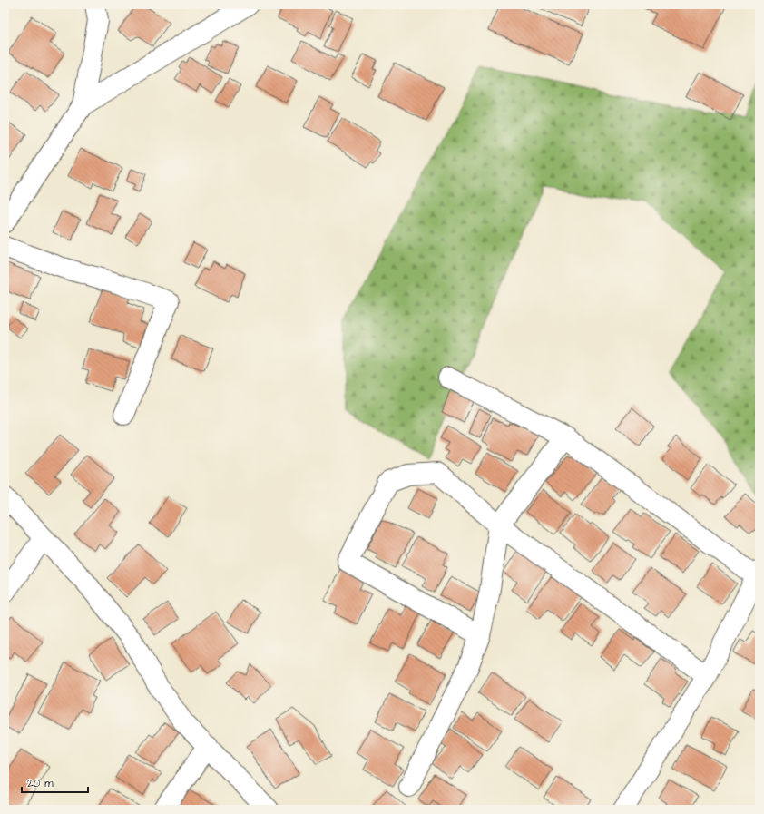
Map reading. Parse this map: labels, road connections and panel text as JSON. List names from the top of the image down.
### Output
{
  "scale_bar": "20 m"
}
